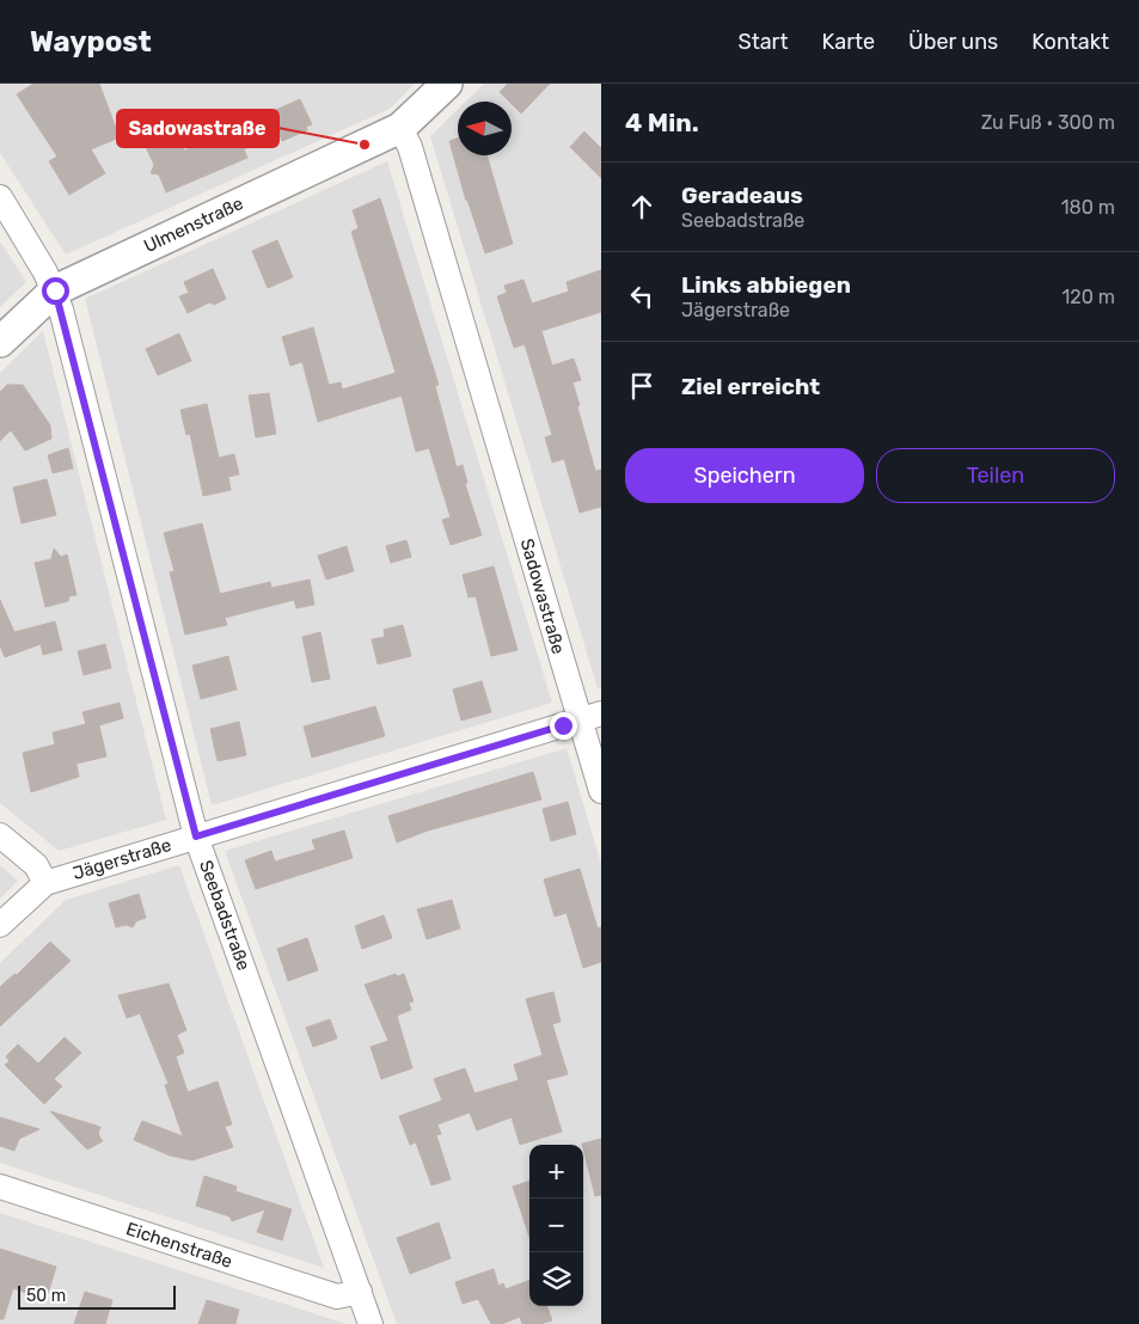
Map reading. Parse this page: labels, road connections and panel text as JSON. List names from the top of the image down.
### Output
{
  "streets": {
    "street": [
      "Ulmenstraße",
      "Sadowastraße",
      "Jägerstraße",
      "Seebadstraße",
      "Eichenstraße"
    ]
  },
  "crossings": [
    ["Ulmenstraße", "Sadowastraße"],
    ["Ulmenstraße", "Seebadstraße"],
    ["Sadowastraße", "Jägerstraße"],
    ["Jägerstraße", "Seebadstraße"],
    ["Seebadstraße", "Eichenstraße"]
  ],
  "places": ["Sadowastraße"],
  "scale_bar": "50 m",
  "north": "left",
  "page": {
    "header": "Waypost",
    "nav": [
      "Start",
      "Karte",
      "Über uns",
      "Kontakt"
    ],
    "heading": ["4 Min.", "Zu Fuß · 300 m"],
    "list": [
      ["Geradeaus", "Seebadstraße", "180 m"],
      ["Links abbiegen", "Jägerstraße", "120 m"],
      "Ziel erreicht"
    ],
    "buttons": ["Speichern", "Teilen"],
    "map_buttons": ["+", "−"],
    "scale": "50 m"
  }
}
